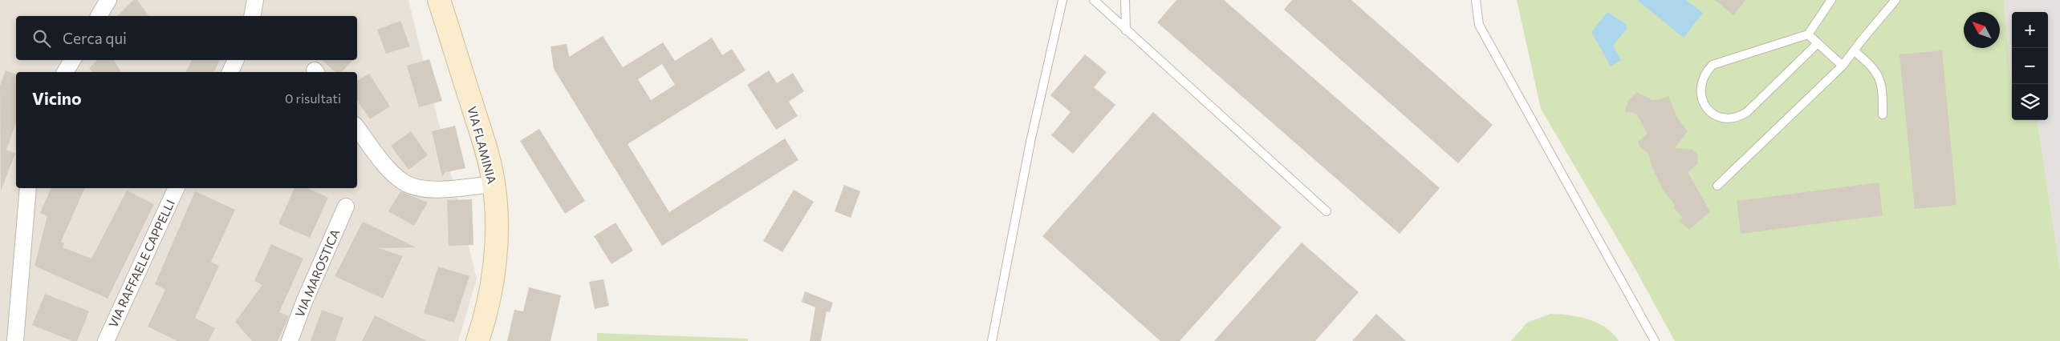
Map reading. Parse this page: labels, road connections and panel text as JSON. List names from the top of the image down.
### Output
{
  "streets": {
    "street": ["VIA FLAMINIA", "VIA RAFFAELE CAPPELLI", "VIA MAROSTICA"]
  },
  "north": "top left",
  "page": {
    "map_buttons": ["+", "−"],
    "search": "Cerca qui",
    "heading": ["Vicino", "0 risultati"]
  }
}
